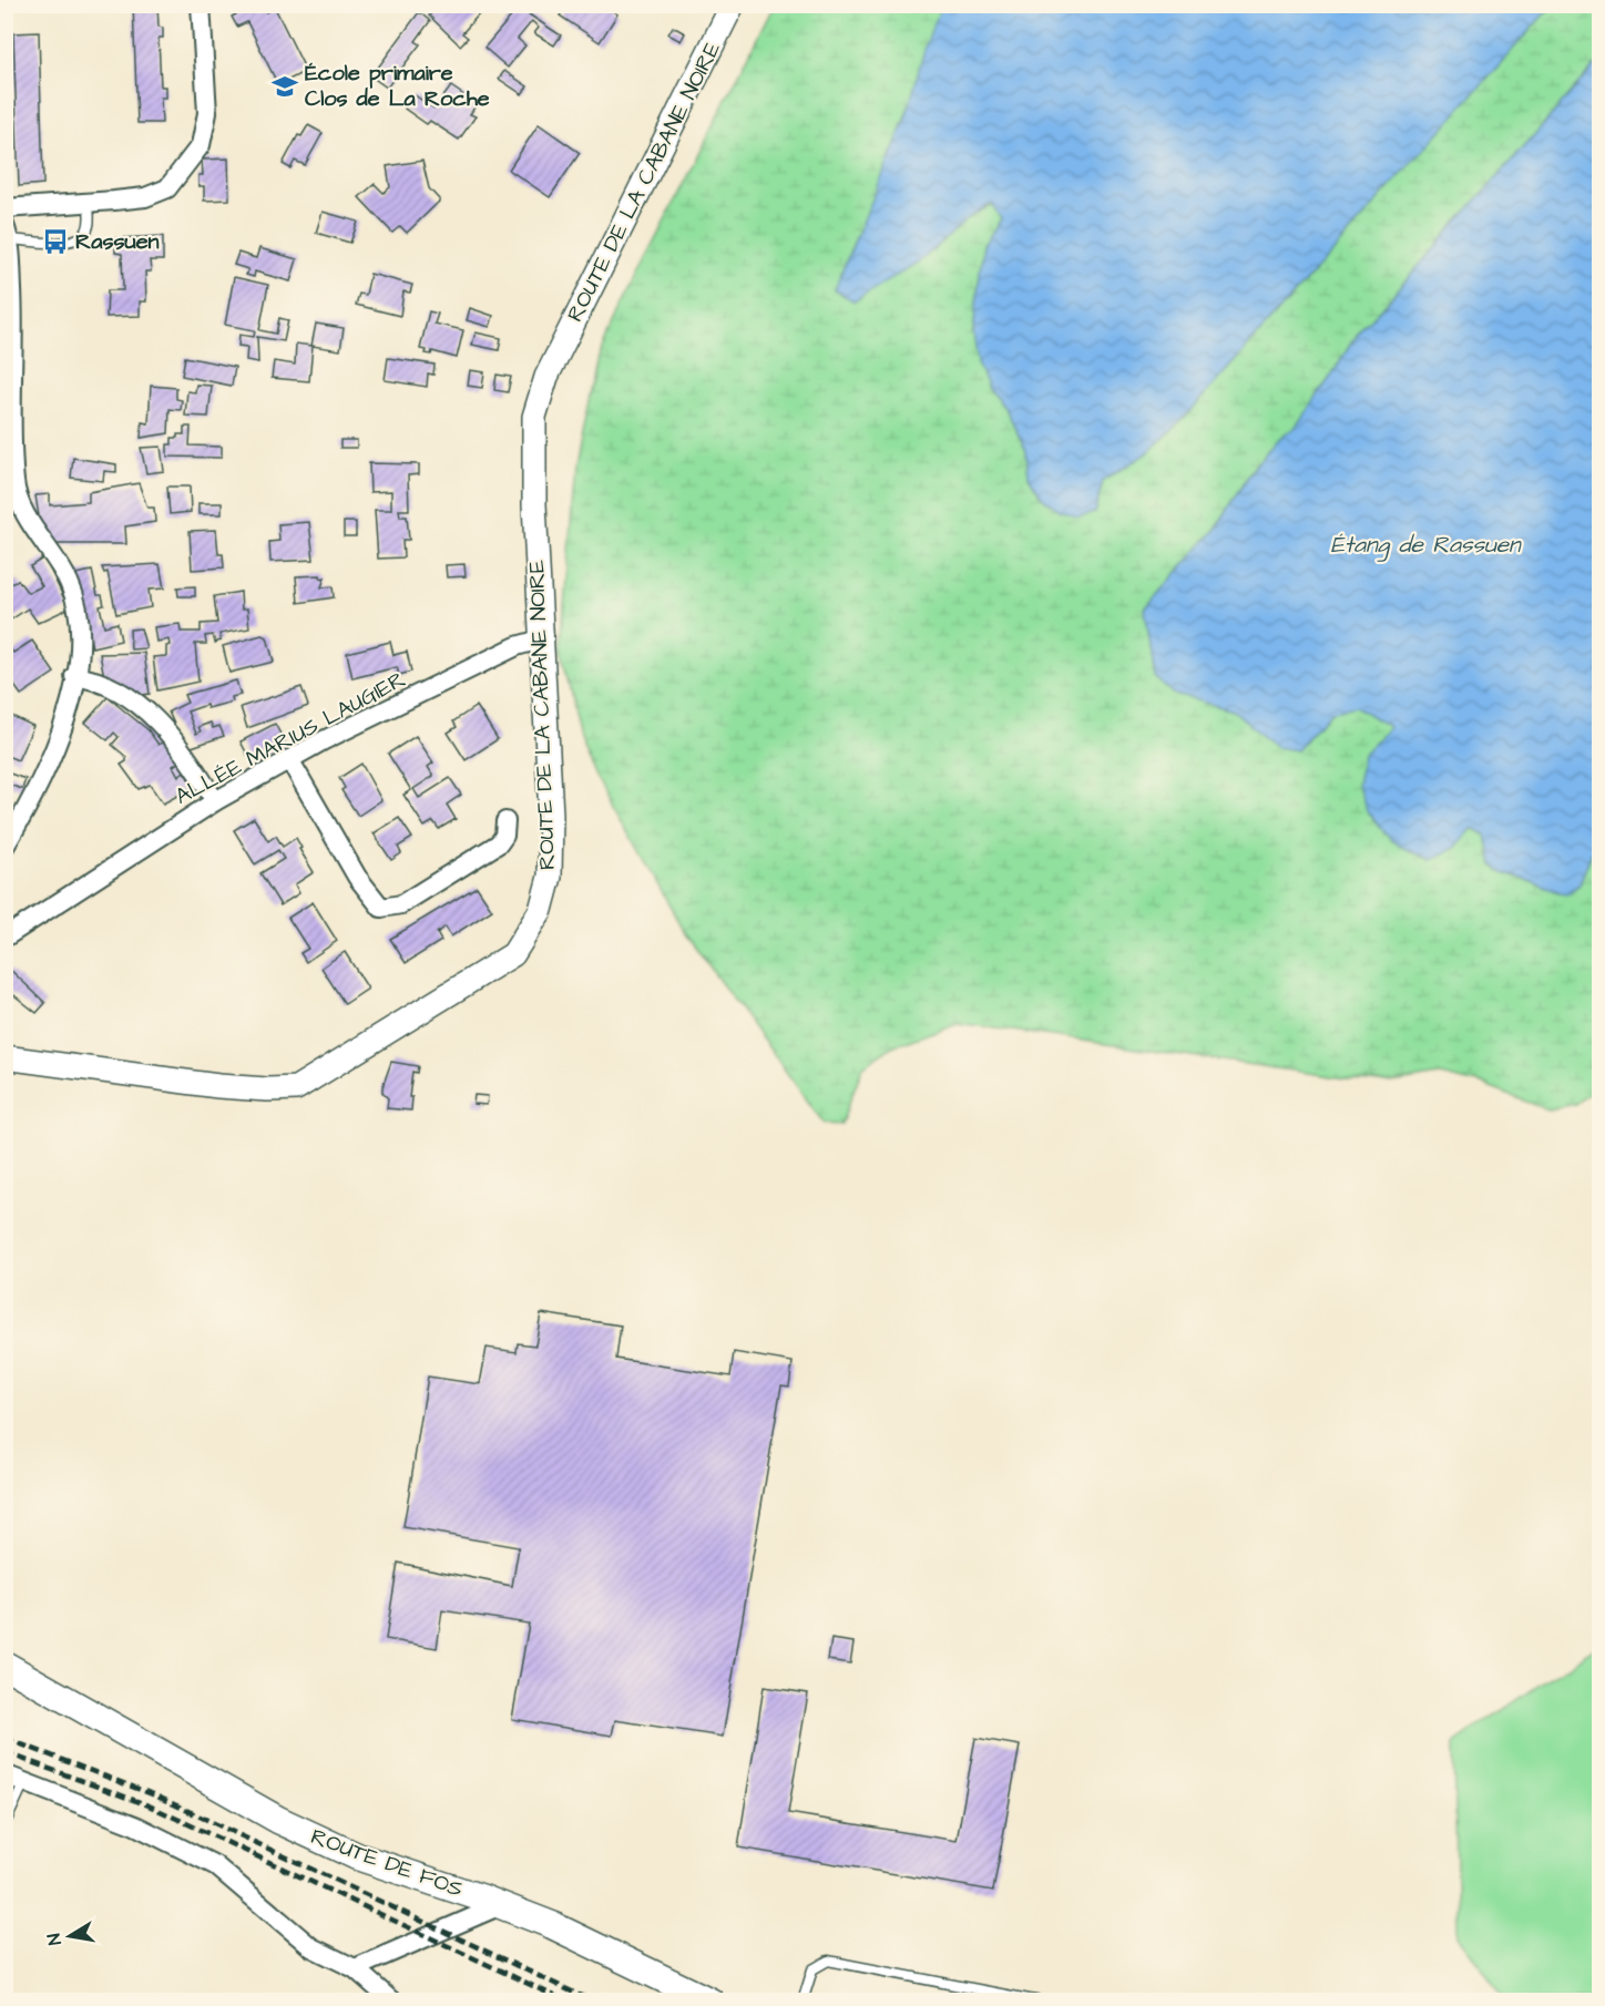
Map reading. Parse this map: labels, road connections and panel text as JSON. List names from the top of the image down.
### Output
{
  "streets": {
    "main road": ["ROUTE DE FOS"],
    "street": ["ROUTE DE LA CABANE NOIRE", "ALLÉE MARIUS LAUGIER"]
  },
  "crossings": [
    ["ROUTE DE LA CABANE NOIRE", "ALLÉE MARIUS LAUGIER"]
  ],
  "water": ["Étang de Rassuen"],
  "places": {
    "school or university": ["École primaire Clos de La Roche"],
    "bus stop": ["Rassuen"]
  },
  "north": "left"
}
